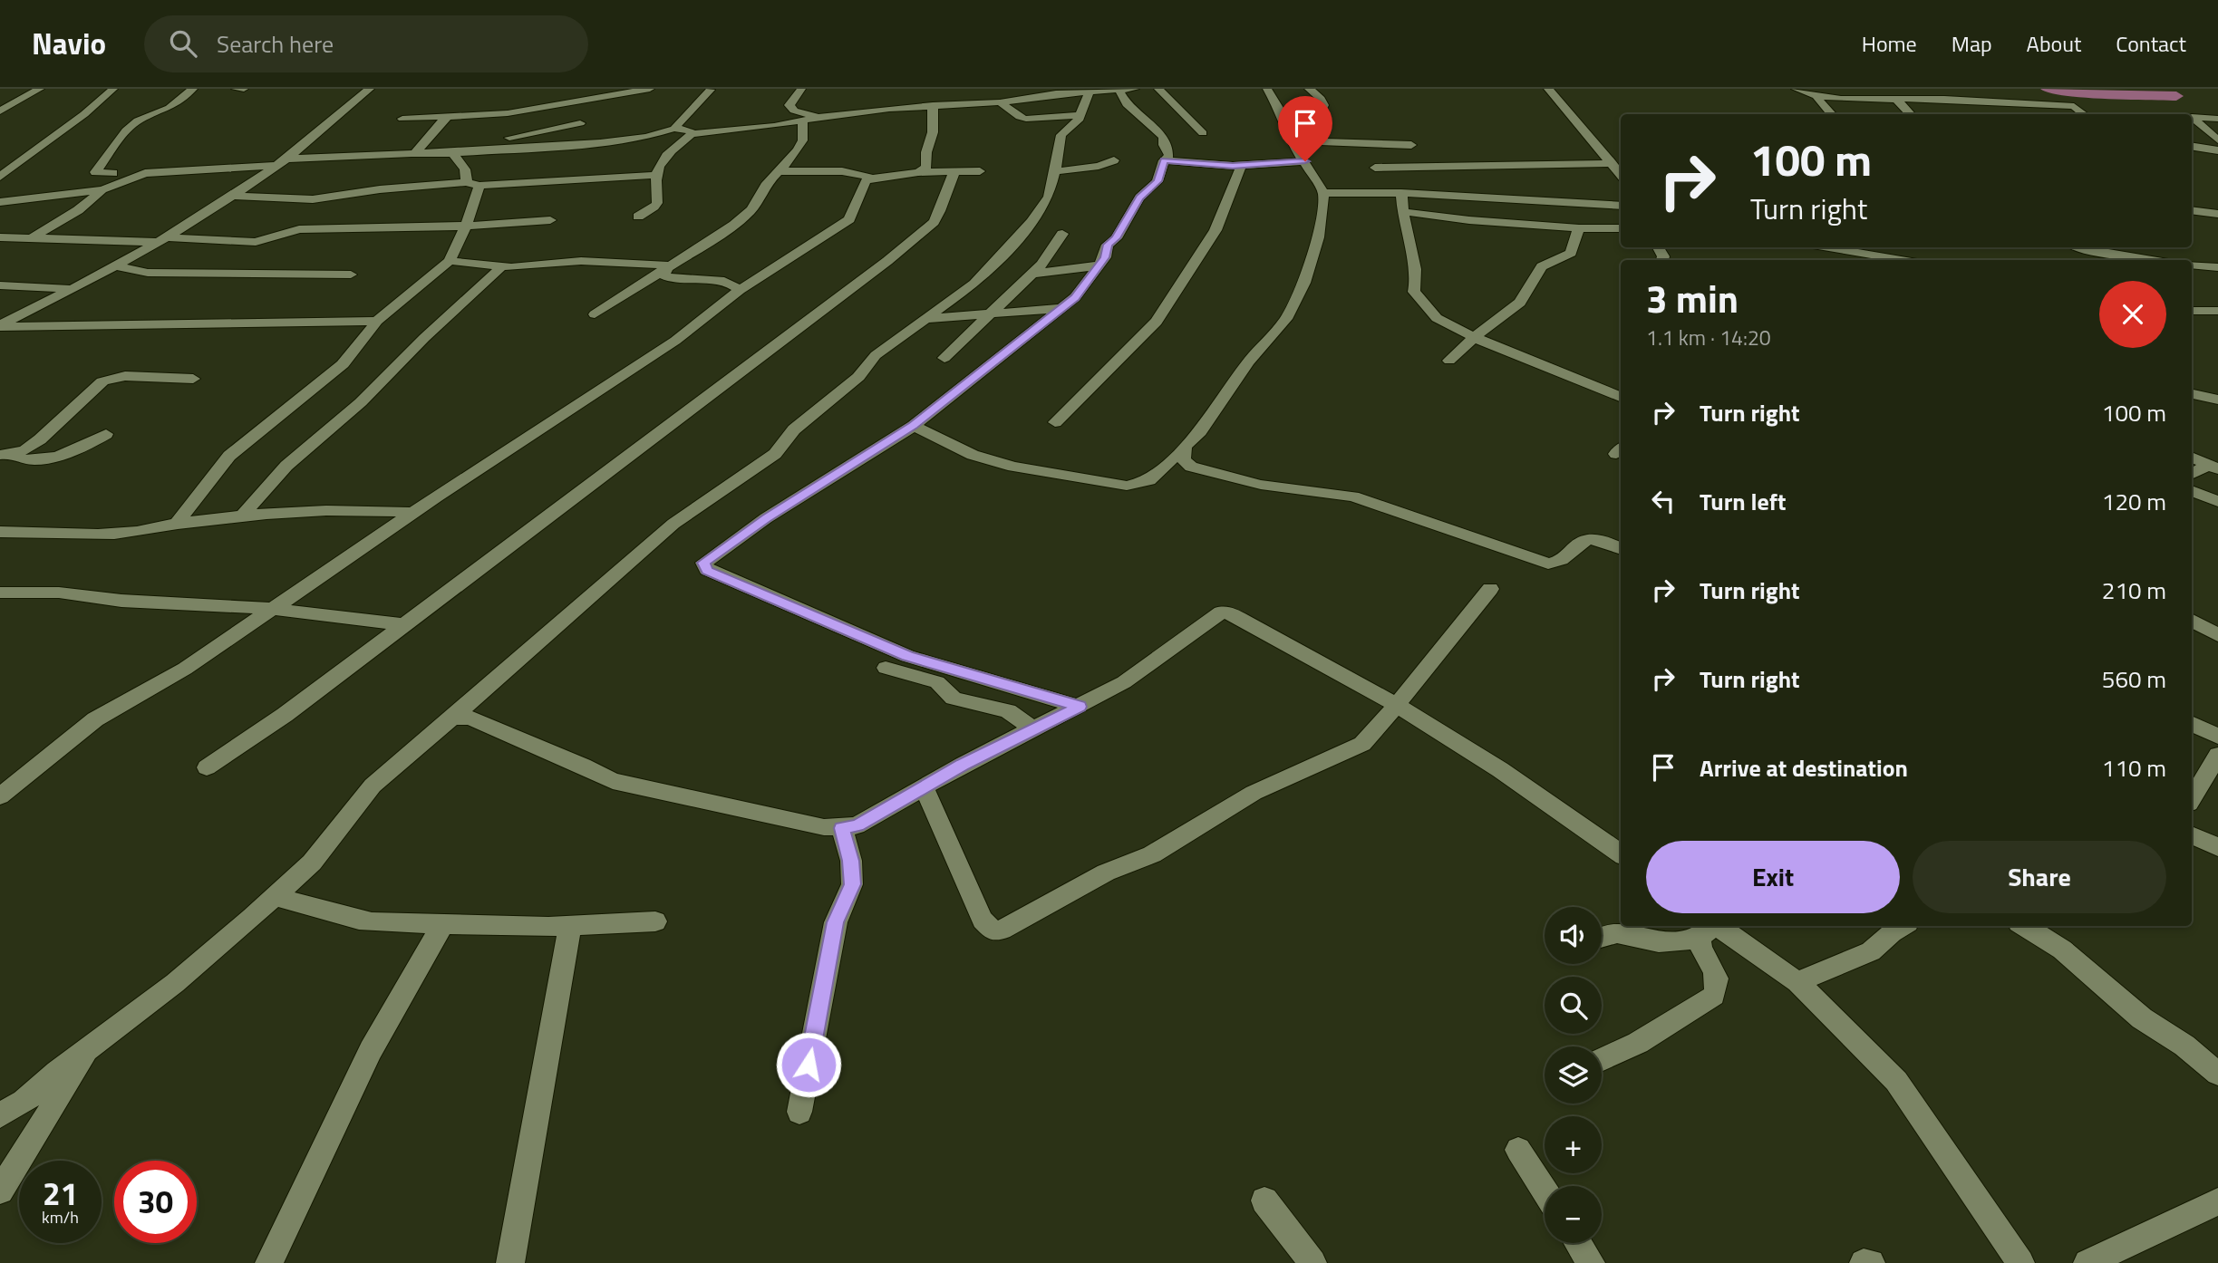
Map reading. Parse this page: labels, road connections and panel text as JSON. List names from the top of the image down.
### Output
{
  "page": {
    "header": "Navio",
    "search": "Search here",
    "nav": [
      "Home",
      "Map",
      "About",
      "Contact"
    ],
    "turn": ["100 m", "Turn right"],
    "heading": ["3 min", "1.1 km · 14:20"],
    "list": [
      {
        "name": "Turn right",
        "value": "100 m"
      },
      {
        "name": "Turn left",
        "value": "120 m"
      },
      {
        "name": "Turn right",
        "value": "210 m"
      },
      {
        "name": "Turn right",
        "value": "560 m"
      },
      {
        "name": "Arrive at destination",
        "value": "110 m"
      }
    ],
    "buttons": ["Exit", "Share"],
    "map_buttons": ["+", "−"],
    "speed": "21 km/h",
    "limit": "30"
  }
}
